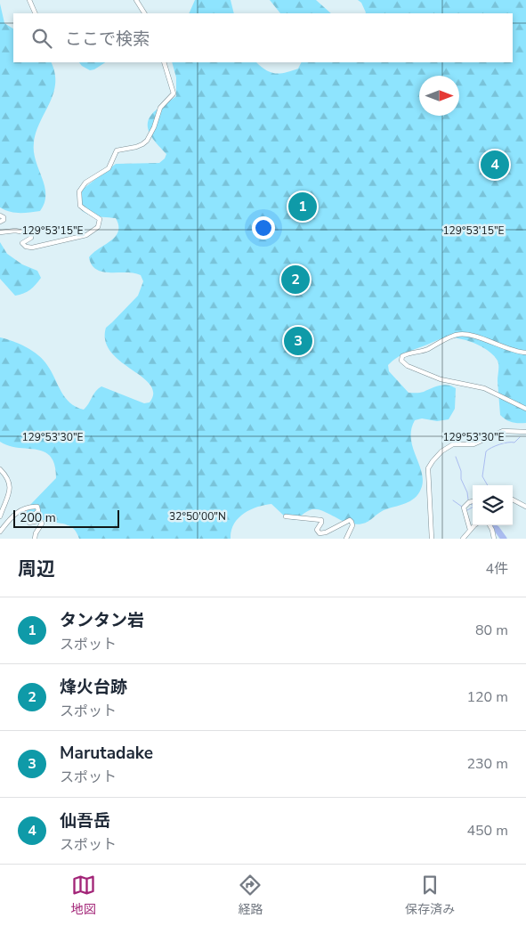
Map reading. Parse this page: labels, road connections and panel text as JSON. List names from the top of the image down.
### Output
{
  "scale_bar": "200 m",
  "north": "right",
  "page": {
    "search": "ここで検索",
    "pins": [
      "4",
      "1",
      "2",
      "3"
    ],
    "scale": "200 m",
    "heading": ["周辺", "4件"],
    "list": [
      {
        "mark": "1",
        "name": "タンタン岩",
        "note": "スポット",
        "value": "80 m"
      },
      {
        "mark": "2",
        "name": "烽火台跡",
        "note": "スポット",
        "value": "120 m"
      },
      {
        "mark": "3",
        "name": "Marutadake",
        "note": "スポット",
        "value": "230 m"
      },
      {
        "mark": "4",
        "name": "仙吾岳",
        "note": "スポット",
        "value": "450 m"
      }
    ],
    "nav": ["地図", "経路", "保存済み"]
  },
  "coordinates": ["129°53'15\"E", "129°53'30\"E", "32°50'00\"N"]
}
